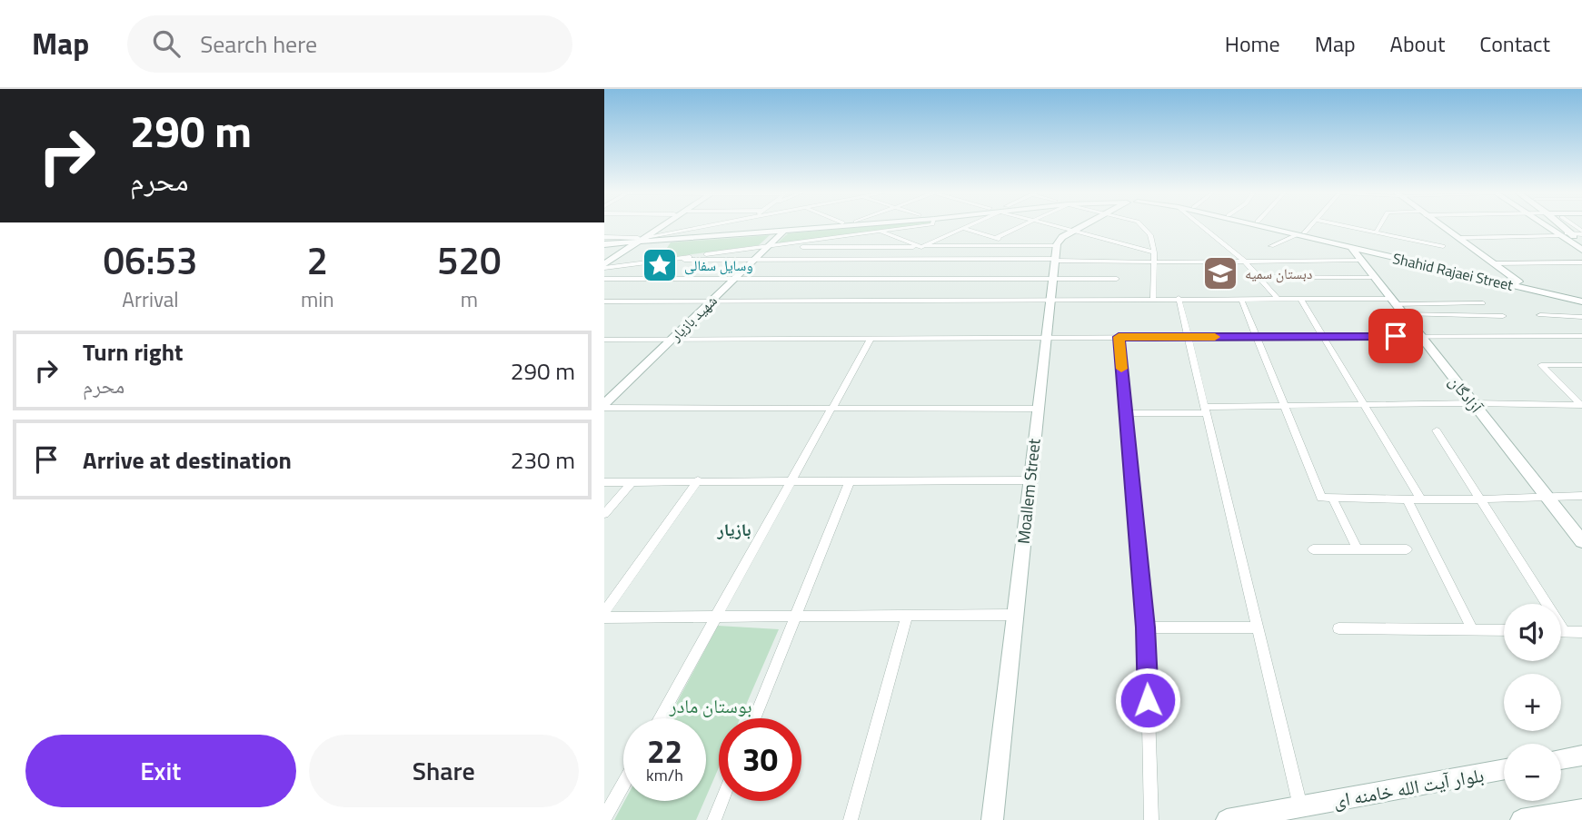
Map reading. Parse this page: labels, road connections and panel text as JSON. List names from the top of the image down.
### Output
{
  "streets": {
    "main road": [
      "Shahid Rajaei Street",
      "شهید بازیار",
      "آزادگان",
      "Moallem Street",
      "بلوار آیت الله خامنه ای"
    ]
  },
  "crossings": [
    ["Shahid Rajaei Street", "شهید بازیار"],
    ["Shahid Rajaei Street", "آزادگان"]
  ],
  "districts": ["بازیار"],
  "parks": ["بوستان مادر"],
  "places": {
    "place": ["وسایل سفالی"],
    "school or university": ["دبستان سمیه"]
  },
  "page": {
    "header": "Map",
    "search": "Search here",
    "nav": [
      "Home",
      "Map",
      "About",
      "Contact"
    ],
    "turn": ["290 m", "محرم"],
    "eta": [
      "06:53",
      "Arrival",
      "2",
      "min",
      "520",
      "m"
    ],
    "list": [
      {
        "name": "Turn right",
        "note": "محرم",
        "value": "290 m"
      },
      {
        "name": "Arrive at destination",
        "value": "230 m"
      }
    ],
    "map_buttons": ["+", "−"],
    "speed": "22 km/h",
    "limit": "30",
    "buttons": ["Exit", "Share"]
  }
}
